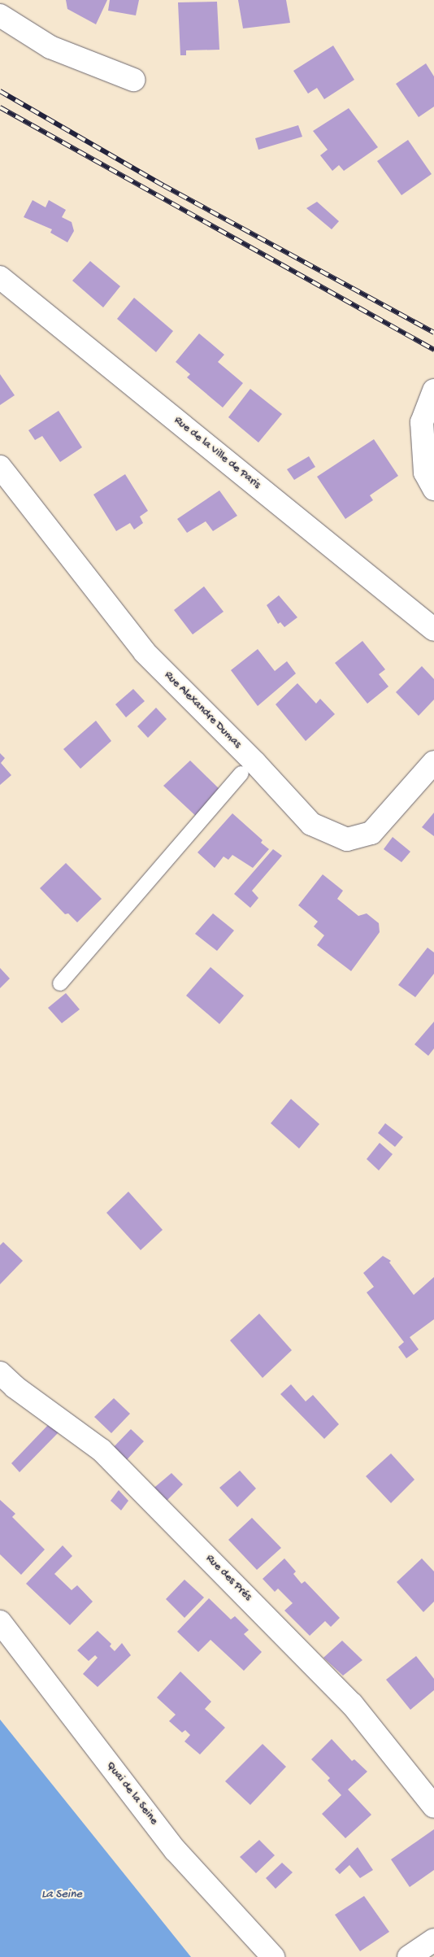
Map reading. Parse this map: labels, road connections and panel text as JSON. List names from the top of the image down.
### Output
{
  "streets": {
    "street": [
      "Rue de la Ville de Paris",
      "Rue Alexandre Dumas",
      "Rue des Prés",
      "Quai de la Seine"
    ]
  },
  "water": ["La Seine"]
}
